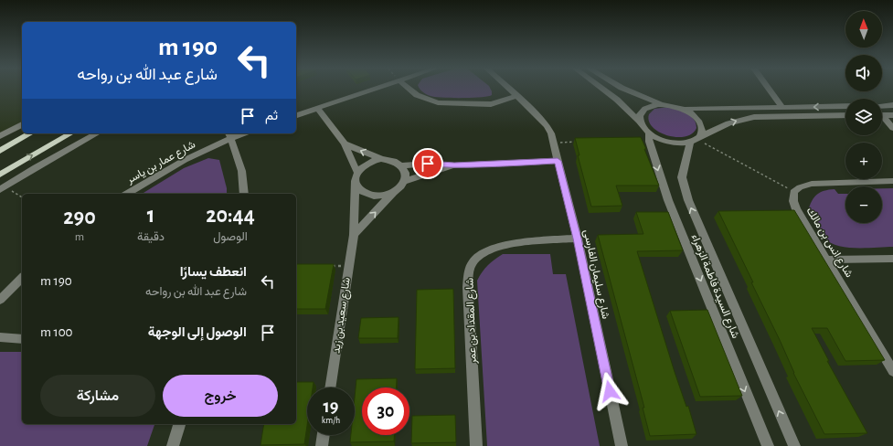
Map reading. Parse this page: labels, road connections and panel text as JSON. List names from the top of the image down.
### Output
{
  "streets": {
    "street": [
      "شارع عمار بن ياسر",
      "شارع انس بن مالك",
      "شارع سليمان الفارسى",
      "شارع السيدة فاطمة الزهراء",
      "شارع سعيد بن زيد",
      "شارع المقداد بن عمر"
    ]
  },
  "crossings": [
    ["شارع سليمان الفارسى", "شارع المقداد بن عمر"]
  ],
  "north": "top",
  "page": {
    "map_buttons": ["+", "−"],
    "turn": ["190 m", "شارع عبد الله بن رواحه"],
    "then": "ثم",
    "eta": [
      "20:44",
      "الوصول",
      "1",
      "دقيقة",
      "290",
      "m"
    ],
    "list": [
      {
        "name": "انعطف يسارًا",
        "note": "شارع عبد الله بن رواحه",
        "value": "190 m"
      },
      {
        "name": "الوصول إلى الوجهة",
        "value": "100 m"
      }
    ],
    "buttons": ["خروج", "مشاركة"],
    "speed": "19 km/h",
    "limit": "30"
  }
}
